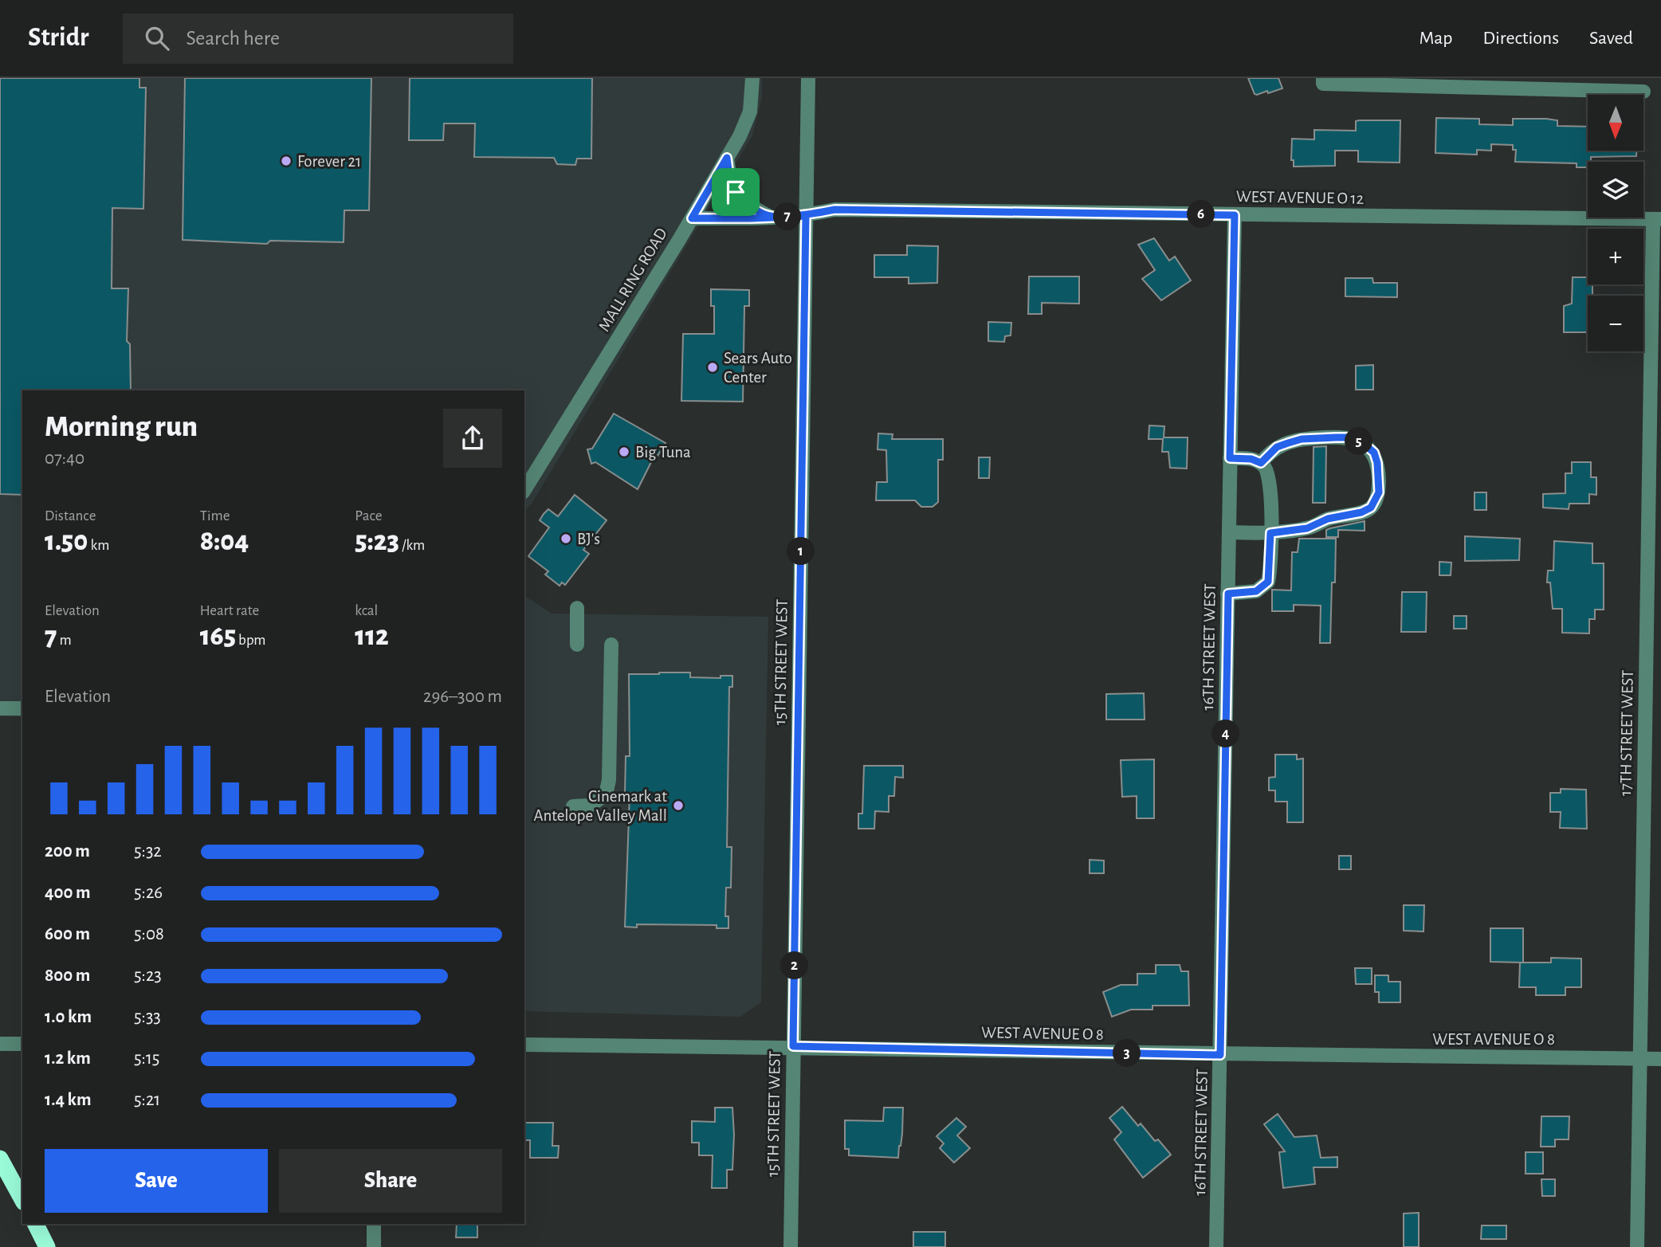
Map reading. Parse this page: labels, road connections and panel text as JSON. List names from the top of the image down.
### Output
{
  "streets": {
    "street": [
      "WEST AVENUE O 12",
      "MALL RING ROAD",
      "16TH STREET WEST",
      "15TH STREET WEST",
      "17TH STREET WEST",
      "WEST AVENUE O 8"
    ]
  },
  "crossings": [
    ["WEST AVENUE O 12", "MALL RING ROAD"],
    ["WEST AVENUE O 12", "16TH STREET WEST"],
    ["WEST AVENUE O 12", "15TH STREET WEST"],
    ["WEST AVENUE O 12", "17TH STREET WEST"],
    ["16TH STREET WEST", "WEST AVENUE O 8"],
    ["15TH STREET WEST", "WEST AVENUE O 8"],
    ["17TH STREET WEST", "WEST AVENUE O 8"]
  ],
  "places": [
    "Forever 21",
    "Sears Auto Center",
    "Big Tuna",
    "BJ's",
    "Cinemark at Antelope Valley Mall"
  ],
  "north": "bottom",
  "page": {
    "header": "Stridr",
    "search": "Search here",
    "nav": ["Map", "Directions", "Saved"],
    "map_buttons": ["+", "−"],
    "pins": [
      "6",
      "7",
      "5",
      "1",
      "4",
      "2",
      "3"
    ],
    "heading": ["Morning run", "07:40"],
    "stats": [
      ["Distance", "1.50 km"],
      ["Time", "8:04"],
      ["Pace", "5:23 /km"],
      ["Elevation", "7 m"],
      ["Heart rate", "165 bpm"],
      ["kcal", "112"]
    ],
    "chart": ["Elevation", "296–300 m"],
    "list": [
      {
        "name": "200 m",
        "note": "5:32"
      },
      {
        "name": "400 m",
        "note": "5:26"
      },
      {
        "name": "600 m",
        "note": "5:08"
      },
      {
        "name": "800 m",
        "note": "5:23"
      },
      {
        "name": "1.0 km",
        "note": "5:33"
      },
      {
        "name": "1.2 km",
        "note": "5:15"
      },
      {
        "name": "1.4 km",
        "note": "5:21"
      }
    ],
    "buttons": ["Save", "Share"]
  }
}
